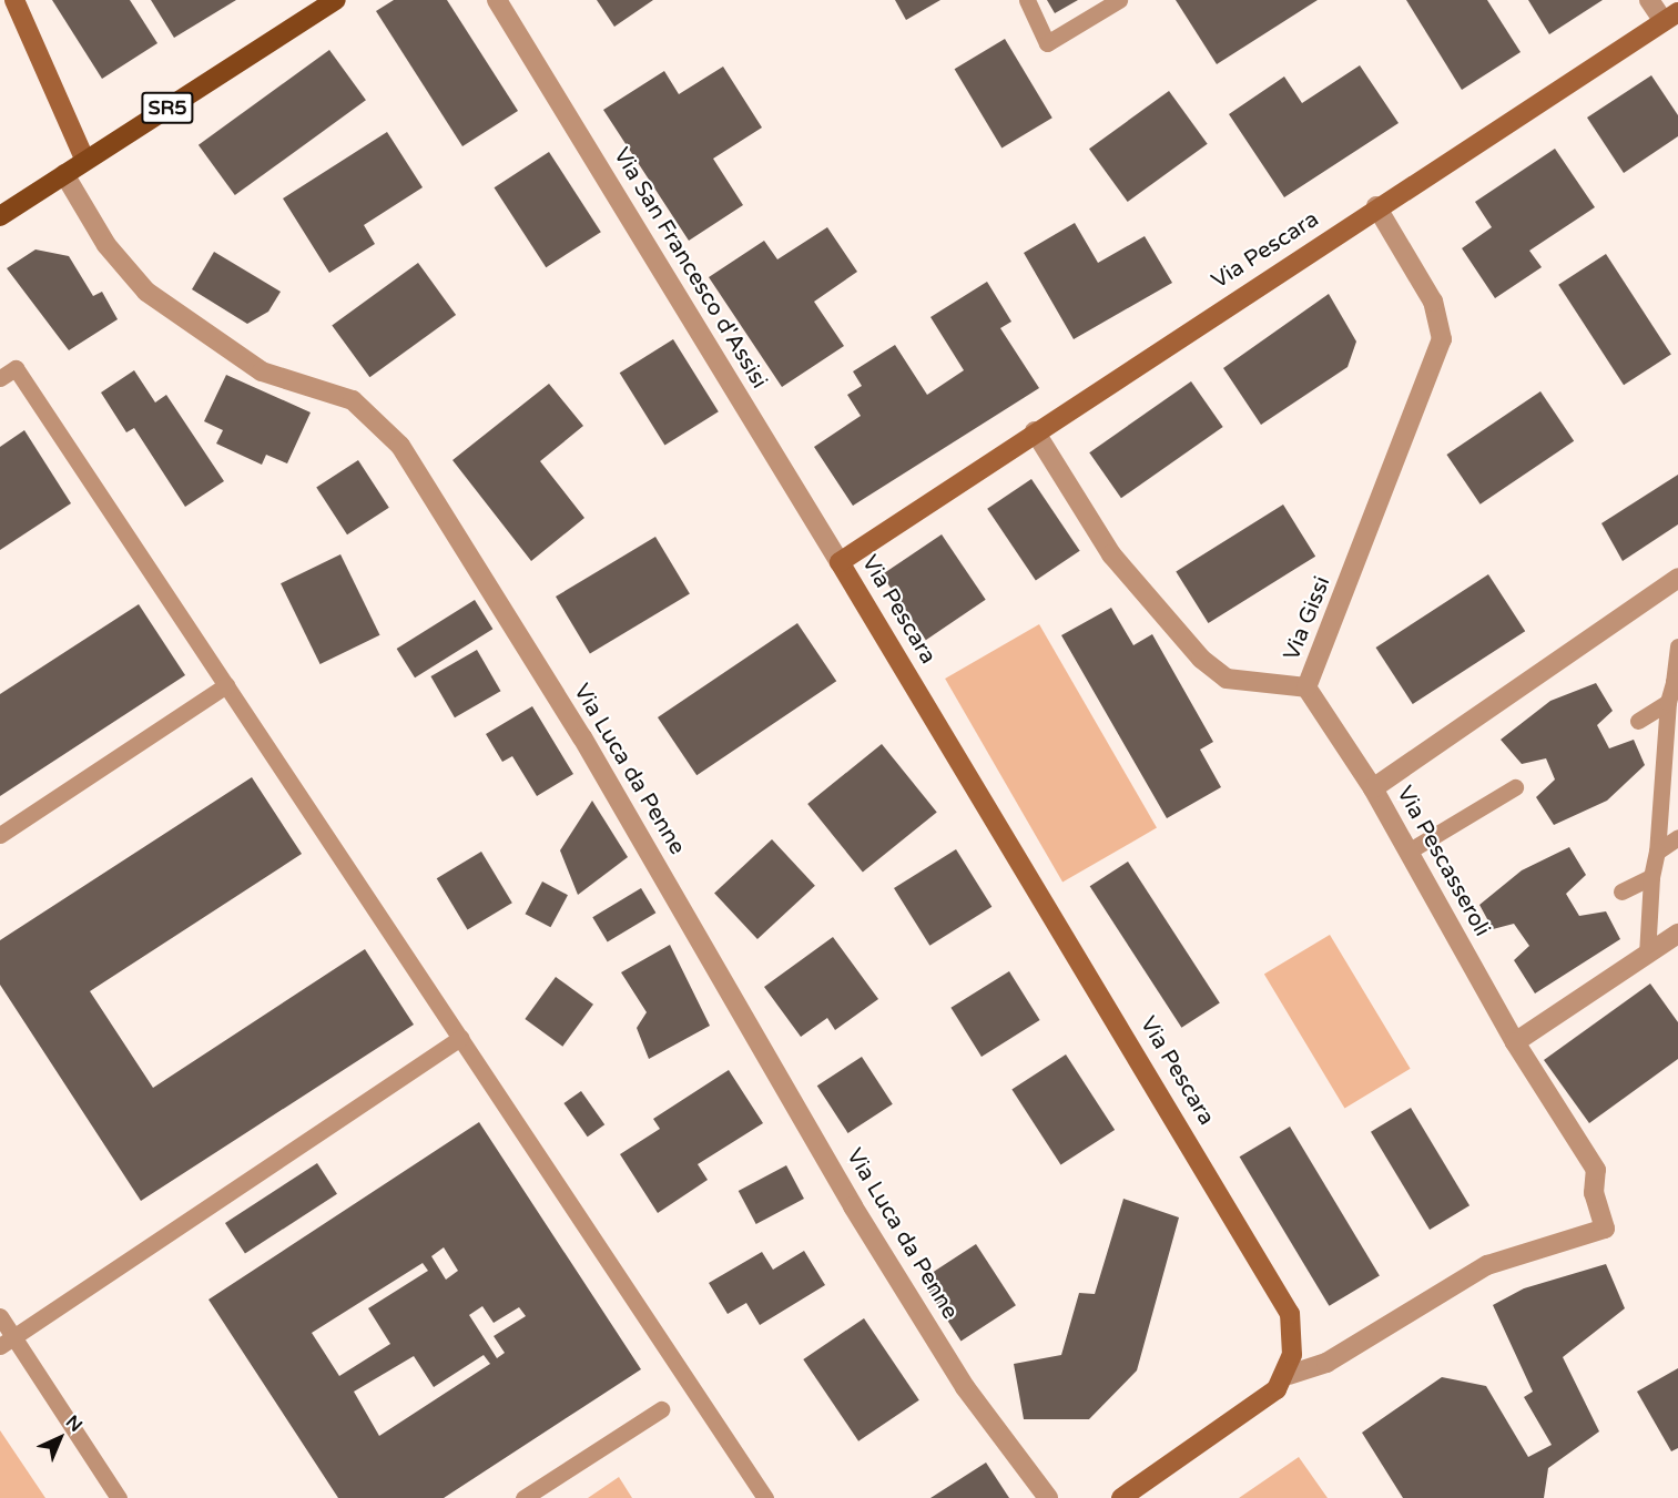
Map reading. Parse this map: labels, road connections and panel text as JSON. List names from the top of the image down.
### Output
{
  "streets": {
    "main road": ["SR5"],
    "street": [
      "Via Pescara",
      "Via San Francesco d'Assisi",
      "Via Gissi",
      "Via Luca da Penne",
      "Via Pescasseroli"
    ]
  },
  "crossings": [
    ["SR5", "Via Luca da Penne"],
    ["Via Pescara", "Via San Francesco d'Assisi"],
    ["Via Pescara", "Via Gissi"],
    ["Via Pescara", "Via Pescasseroli"]
  ],
  "north": "top right"
}
